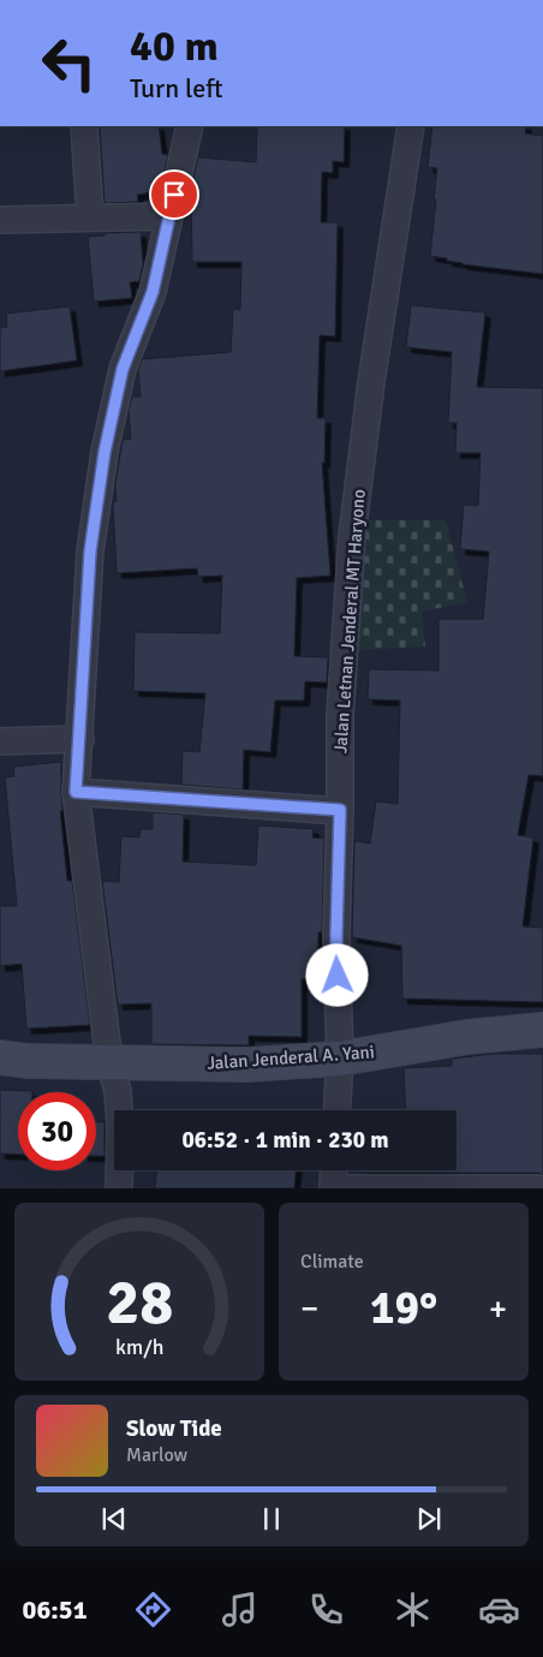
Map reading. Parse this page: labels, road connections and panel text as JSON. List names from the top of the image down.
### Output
{
  "streets": {
    "street": ["Jalan Letnan Jenderal MT Haryono", "Jalan Jenderal A. Yani"]
  },
  "crossings": [
    ["Jalan Letnan Jenderal MT Haryono", "Jalan Jenderal A. Yani"]
  ],
  "page": {
    "turn": ["40 m", "Turn left"],
    "limit": "30",
    "trip": "06:52 · 1 min · 230 m",
    "tile": "Climate",
    "heat": ["−", "19°", "+"],
    "song": ["Slow Tide", "Marlow"],
    "tabs": "06:51",
    "gauge": ["28", "km/h"]
  }
}
